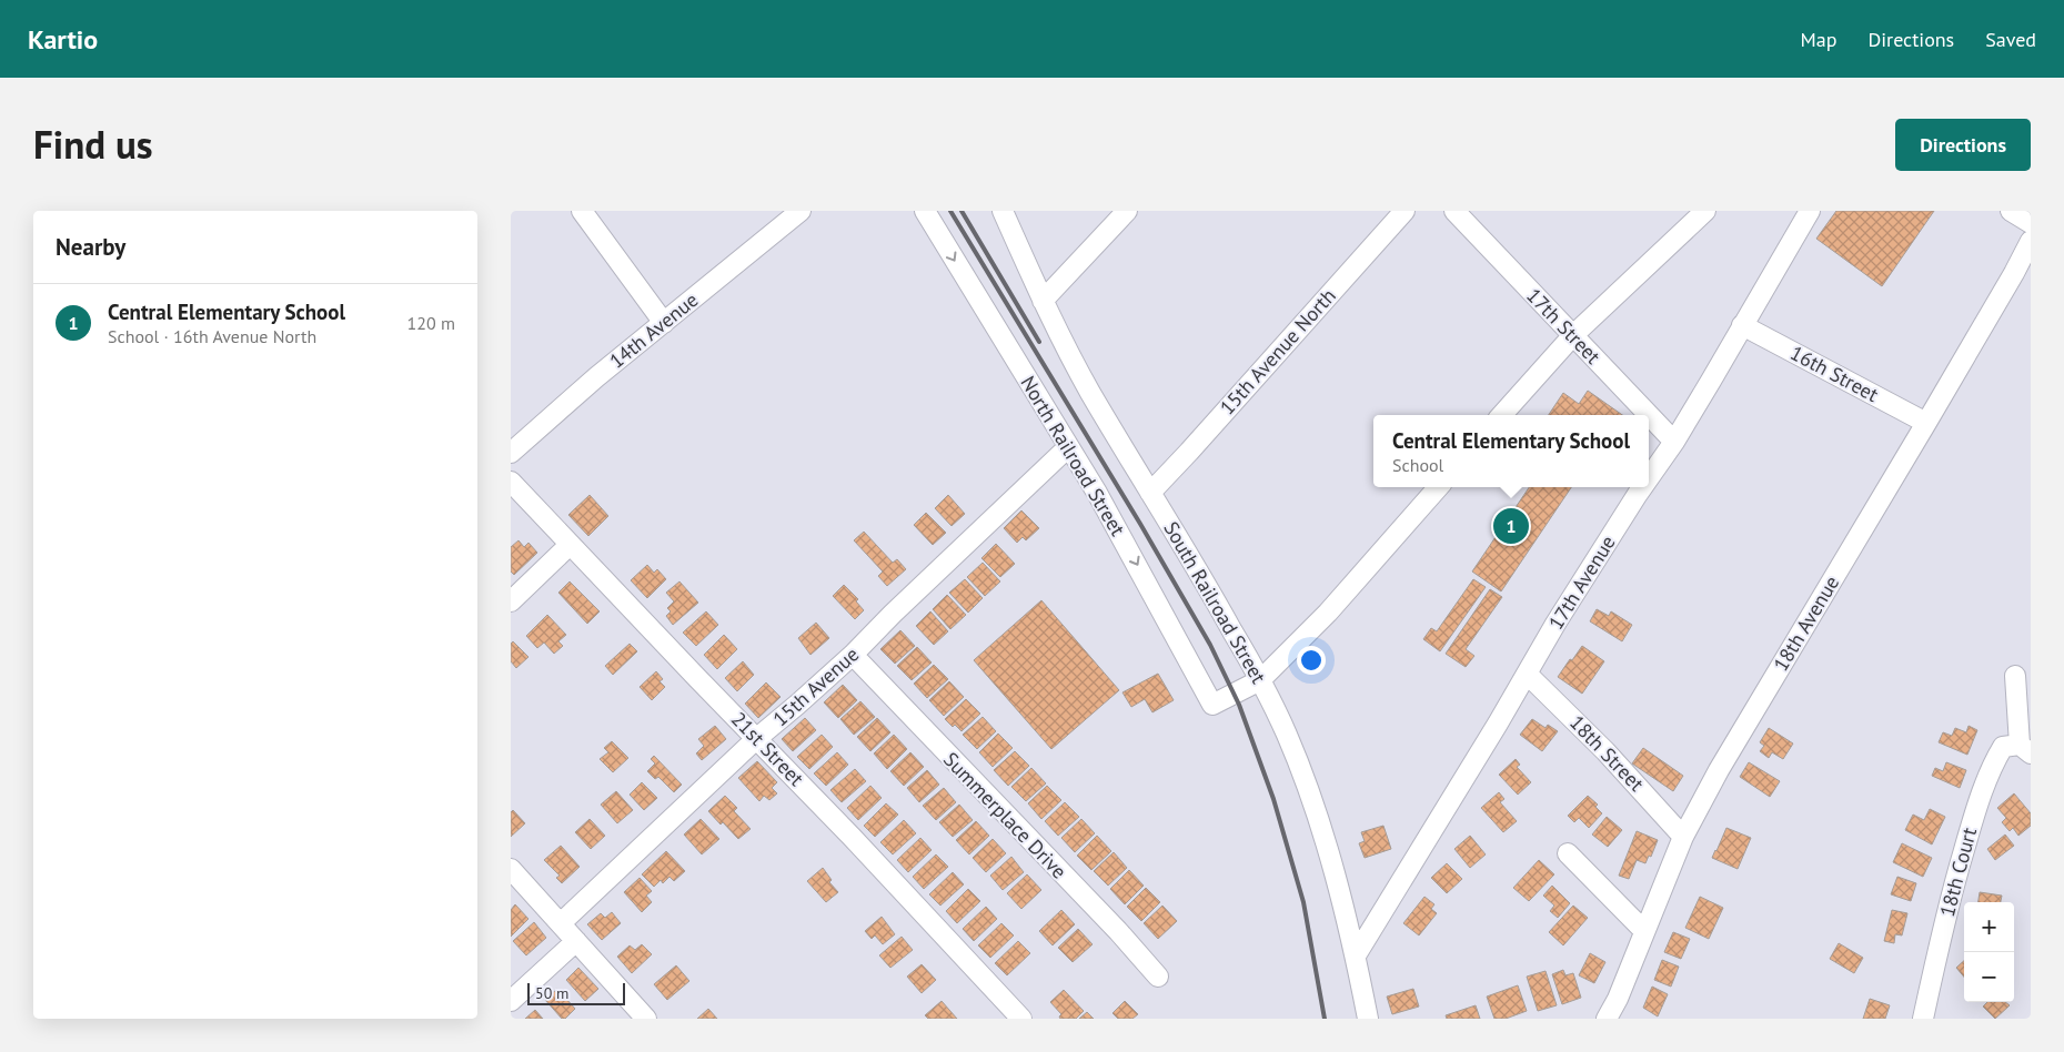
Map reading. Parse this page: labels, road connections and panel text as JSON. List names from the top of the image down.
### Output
{
  "streets": {
    "street": [
      "17th Street",
      "14th Avenue",
      "15th Avenue North",
      "16th Street",
      "North Railroad Street",
      "17th Avenue",
      "South Railroad Street",
      "18th Avenue",
      "15th Avenue",
      "21st Street",
      "18th Street",
      "Summerplace Drive",
      "18th Court"
    ]
  },
  "crossings": [
    ["17th Street", "17th Avenue"],
    ["15th Avenue North", "South Railroad Street"],
    ["16th Street", "17th Avenue"],
    ["16th Street", "18th Avenue"],
    ["North Railroad Street", "South Railroad Street"],
    ["North Railroad Street", "15th Avenue"],
    ["17th Avenue", "South Railroad Street"],
    ["17th Avenue", "18th Street"],
    ["18th Avenue", "18th Street"],
    ["15th Avenue", "21st Street"],
    ["15th Avenue", "Summerplace Drive"]
  ],
  "one_way": ["North Railroad Street"],
  "scale_bar": "50 m",
  "page": {
    "header": "Kartio",
    "nav": ["Map", "Directions", "Saved"],
    "title": "Find us",
    "buttons": "Directions",
    "heading": "Nearby",
    "list": [
      {
        "mark": "1",
        "name": "Central Elementary School",
        "note": "School · 16th Avenue North",
        "value": "120 m"
      }
    ],
    "popup": ["Central Elementary School", "School"],
    "pins": "1",
    "map_buttons": ["+", "−"],
    "scale": "50 m"
  }
}
